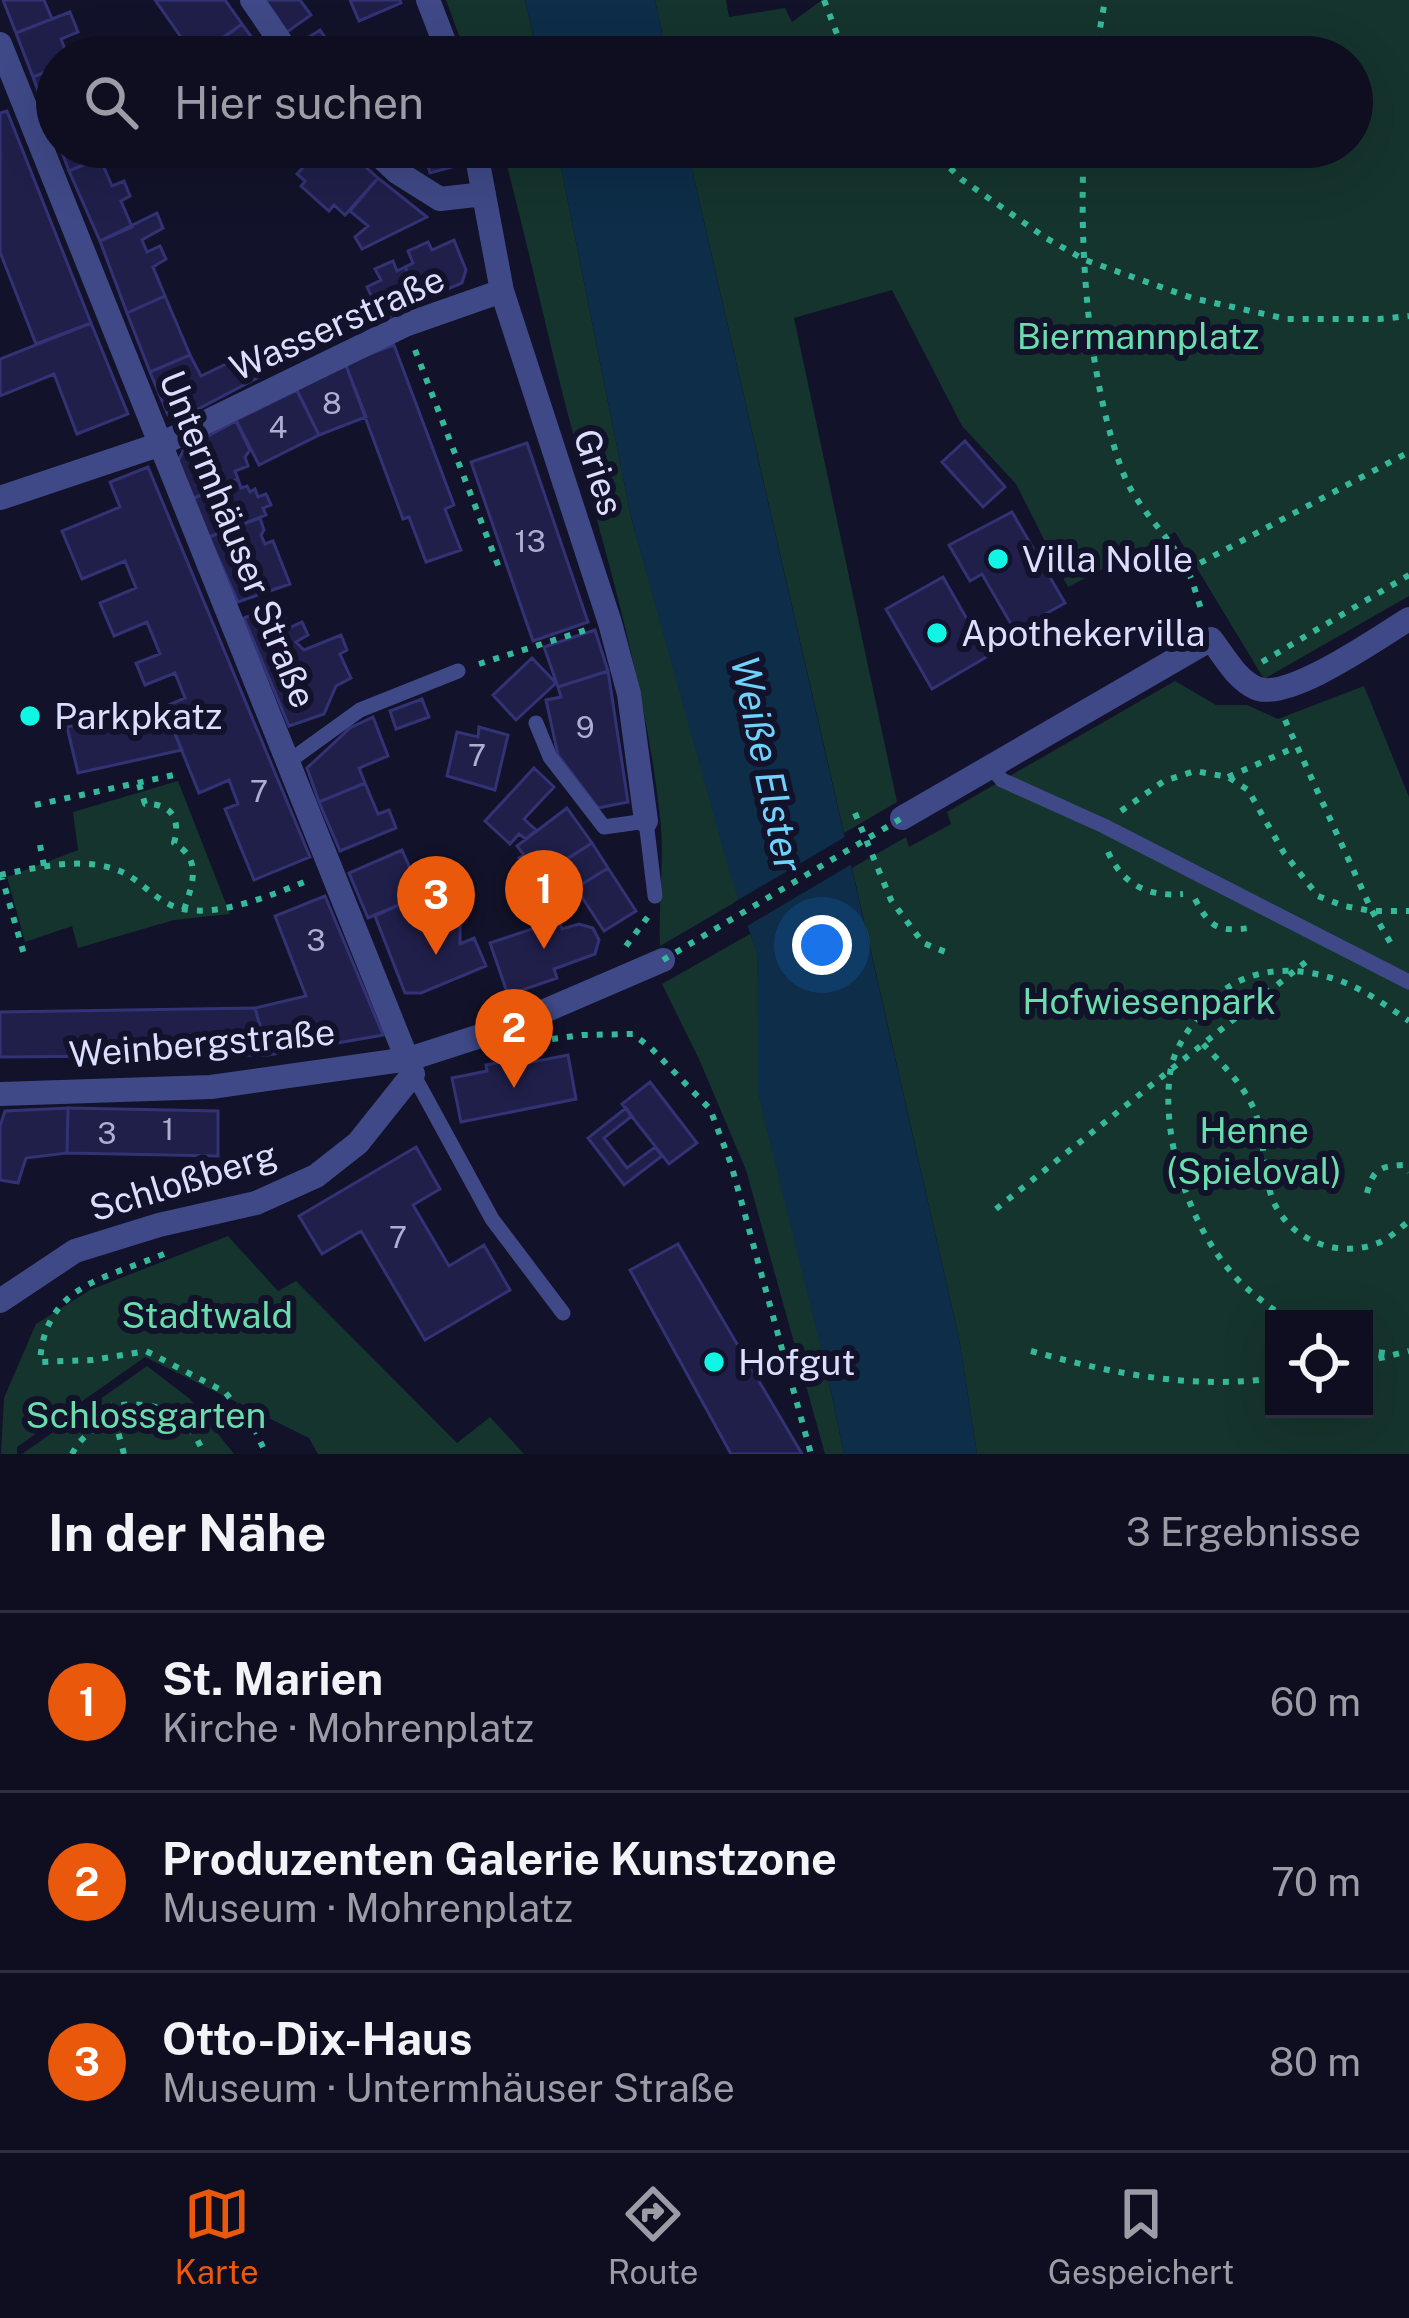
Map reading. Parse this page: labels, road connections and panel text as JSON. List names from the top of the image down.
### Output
{
  "streets": {
    "street": [
      "Wasserstraße",
      "Gries",
      "Untermhäuser Straße",
      "Weinbergstraße",
      "Schloßberg"
    ]
  },
  "crossings": [
    ["Wasserstraße", "Gries"],
    ["Wasserstraße", "Untermhäuser Straße"],
    ["Untermhäuser Straße", "Weinbergstraße"],
    ["Untermhäuser Straße", "Schloßberg"],
    ["Weinbergstraße", "Schloßberg"]
  ],
  "water": ["Weiße Elster"],
  "parks": [
    "Biermannplatz",
    "Hofwiesenpark",
    "Henne (Spieloval)",
    "Stadtwald",
    "Schlossgarten"
  ],
  "places": [
    "Villa Nolle",
    "Apothekervilla",
    "Parkpkatz",
    "Hofgut"
  ],
  "house_numbers": [
    "8",
    "4",
    "13",
    "9",
    "7",
    "7",
    "3",
    "1",
    "3",
    "7"
  ],
  "page": {
    "search": "Hier suchen",
    "pins": ["1", "3", "2"],
    "heading": ["In der Nähe", "3 Ergebnisse"],
    "list": [
      {
        "mark": "1",
        "name": "St. Marien",
        "note": "Kirche · Mohrenplatz",
        "value": "60 m"
      },
      {
        "mark": "2",
        "name": "Produzenten Galerie Kunstzone",
        "note": "Museum · Mohrenplatz",
        "value": "70 m"
      },
      {
        "mark": "3",
        "name": "Otto-Dix-Haus",
        "note": "Museum · Untermhäuser Straße",
        "value": "80 m"
      }
    ],
    "nav": ["Karte", "Route", "Gespeichert"]
  }
}
